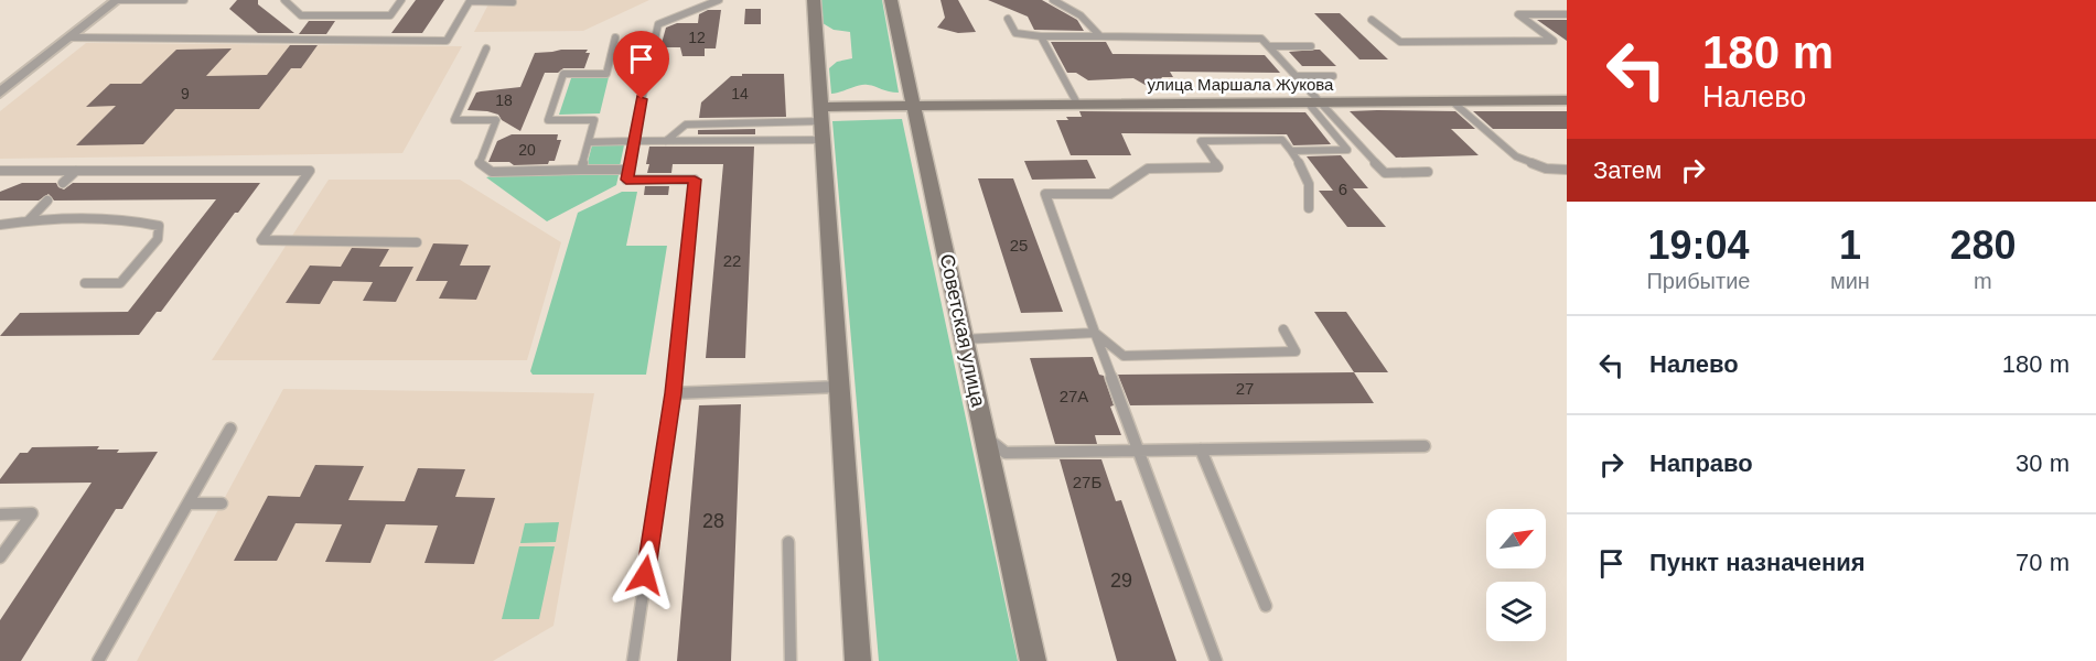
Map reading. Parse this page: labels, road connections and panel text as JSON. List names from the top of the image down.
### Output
{
  "streets": {
    "street": ["улица Маршала Жукова", "Советская улица"]
  },
  "crossings": [
    ["улица Маршала Жукова", "Советская улица"]
  ],
  "house_numbers": [
    "12",
    "9",
    "14",
    "18",
    "20",
    "6",
    "25",
    "22",
    "27",
    "27А",
    "27Б",
    "28",
    "29"
  ],
  "north": "top right",
  "page": {
    "turn": ["180 m", "Налево"],
    "then": "Затем",
    "eta": [
      "19:04",
      "Прибытие",
      "1",
      "мин",
      "280",
      "m"
    ],
    "list": [
      {
        "name": "Налево",
        "value": "180 m"
      },
      {
        "name": "Направо",
        "value": "30 m"
      },
      {
        "name": "Пункт назначения",
        "value": "70 m"
      }
    ]
  }
}
